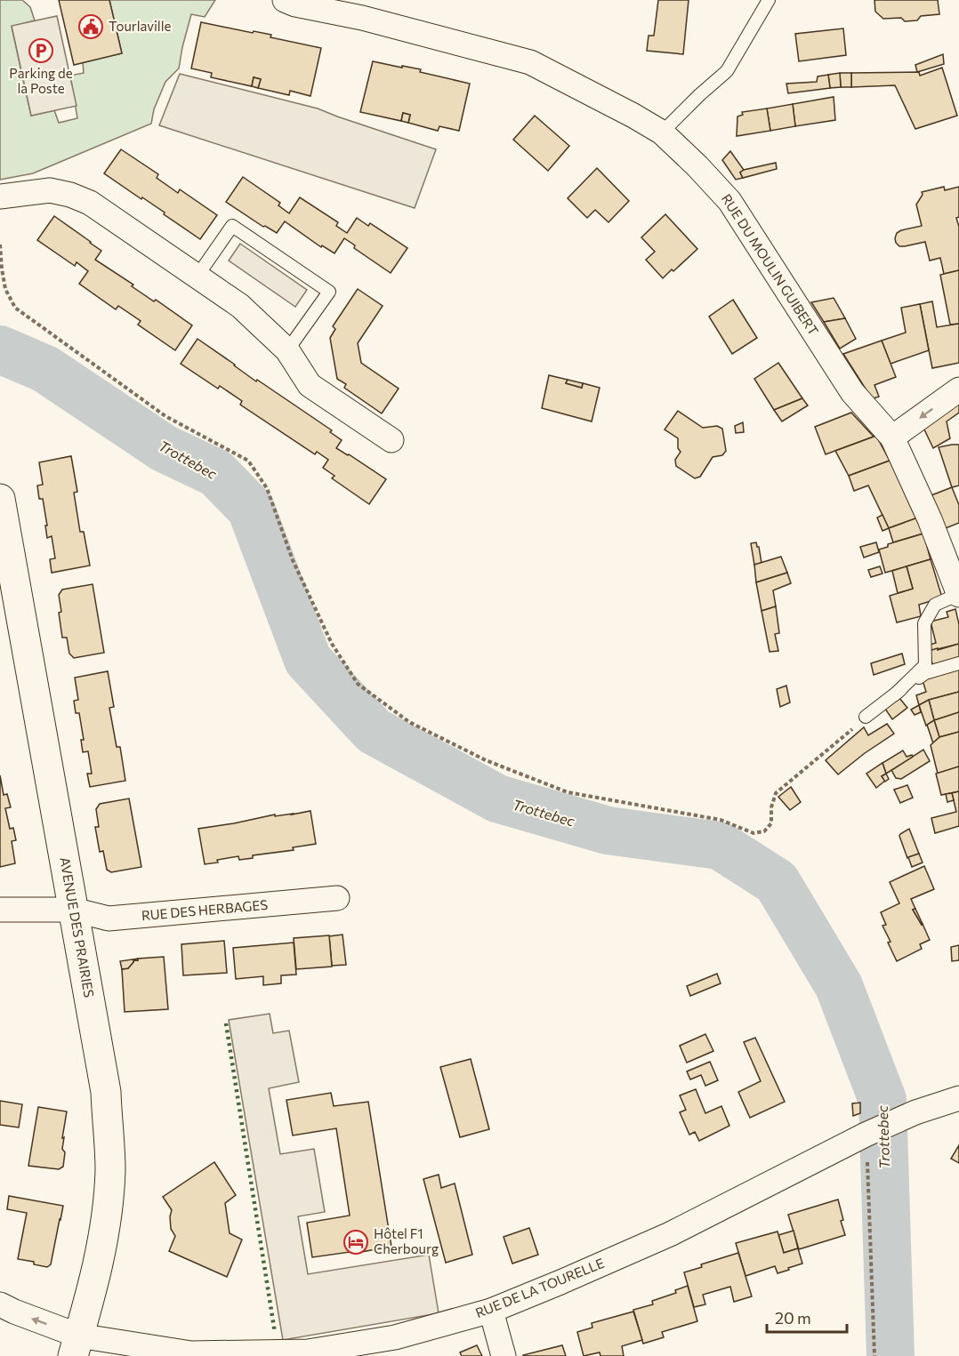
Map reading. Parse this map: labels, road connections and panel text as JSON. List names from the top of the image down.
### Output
{
  "streets": {
    "street": [
      "RUE DU MOULIN GUIBERT",
      "RUE DES HERBAGES",
      "AVENUE DES PRAIRIES",
      "RUE DE LA TOURELLE"
    ]
  },
  "crossings": [
    ["RUE DES HERBAGES", "AVENUE DES PRAIRIES"],
    ["AVENUE DES PRAIRIES", "RUE DE LA TOURELLE"]
  ],
  "water": ["Trottebec"],
  "places": {
    "public building": ["Tourlaville"],
    "parking": ["Parking de la Poste"],
    "hotel": ["Hôtel F1 Cherbourg"]
  },
  "scale_bar": "20 m"
}
